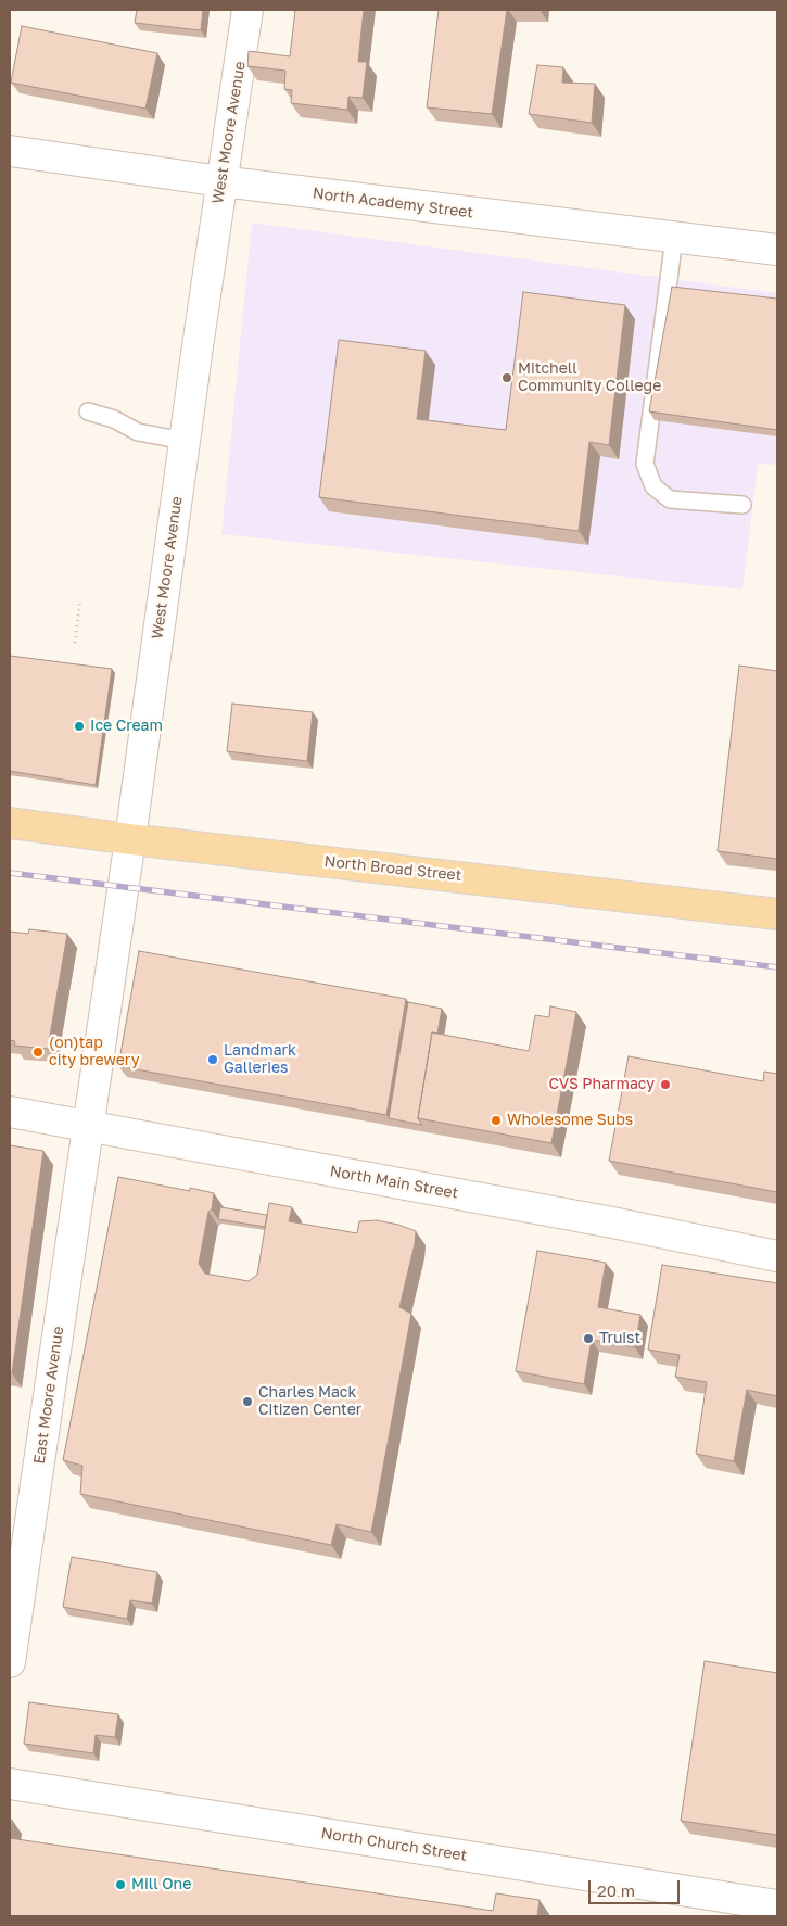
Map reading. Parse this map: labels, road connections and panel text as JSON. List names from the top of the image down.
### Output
{
  "streets": {
    "main road": ["North Broad Street"],
    "street": [
      "West Moore Avenue",
      "North Academy Street",
      "North Main Street",
      "East Moore Avenue",
      "North Church Street"
    ]
  },
  "crossings": [
    ["West Moore Avenue", "North Academy Street"],
    ["West Moore Avenue", "North Broad Street"],
    ["West Moore Avenue", "North Main Street"],
    ["West Moore Avenue", "East Moore Avenue"],
    ["North Main Street", "East Moore Avenue"]
  ],
  "places": [
    "Mitchell Community College",
    "Ice Cream",
    "(on)tap city brewery",
    "Landmark Galleries",
    "CVS Pharmacy",
    "Wholesome Subs",
    "Truist",
    "Charles Mack Citizen Center",
    "Mill One"
  ],
  "scale_bar": "20 m"
}
